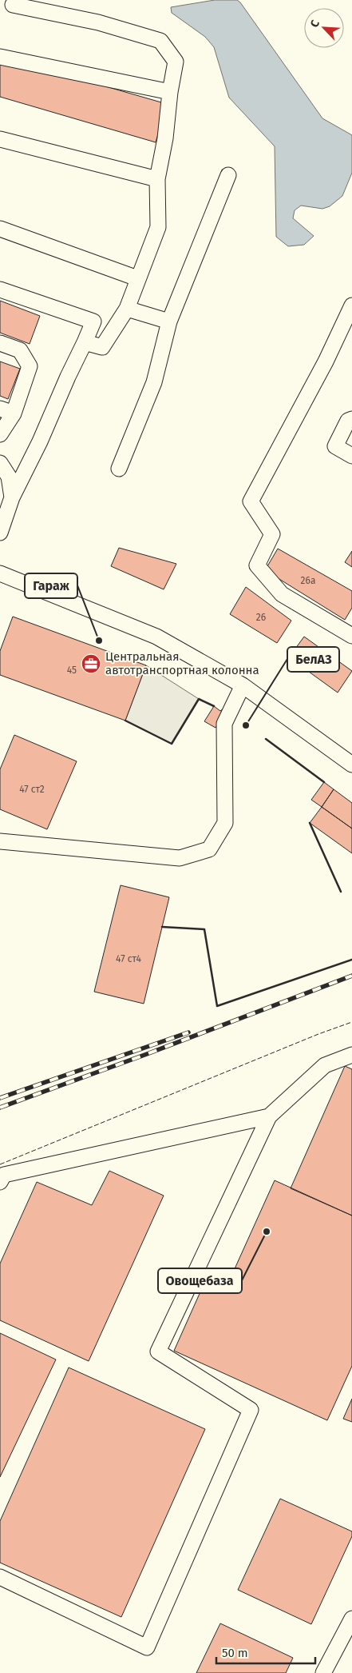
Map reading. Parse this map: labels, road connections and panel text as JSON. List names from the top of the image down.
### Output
{
  "places": {
    "other": ["Гараж", "БелАЗ", "Овощебаза"],
    "office": ["Центральная автотранспортная колонна"]
  },
  "house_numbers": [
    "26а",
    "26",
    "45",
    "47 ст2",
    "47 ст4"
  ],
  "scale_bar": "50 m",
  "north": "top left"
}
